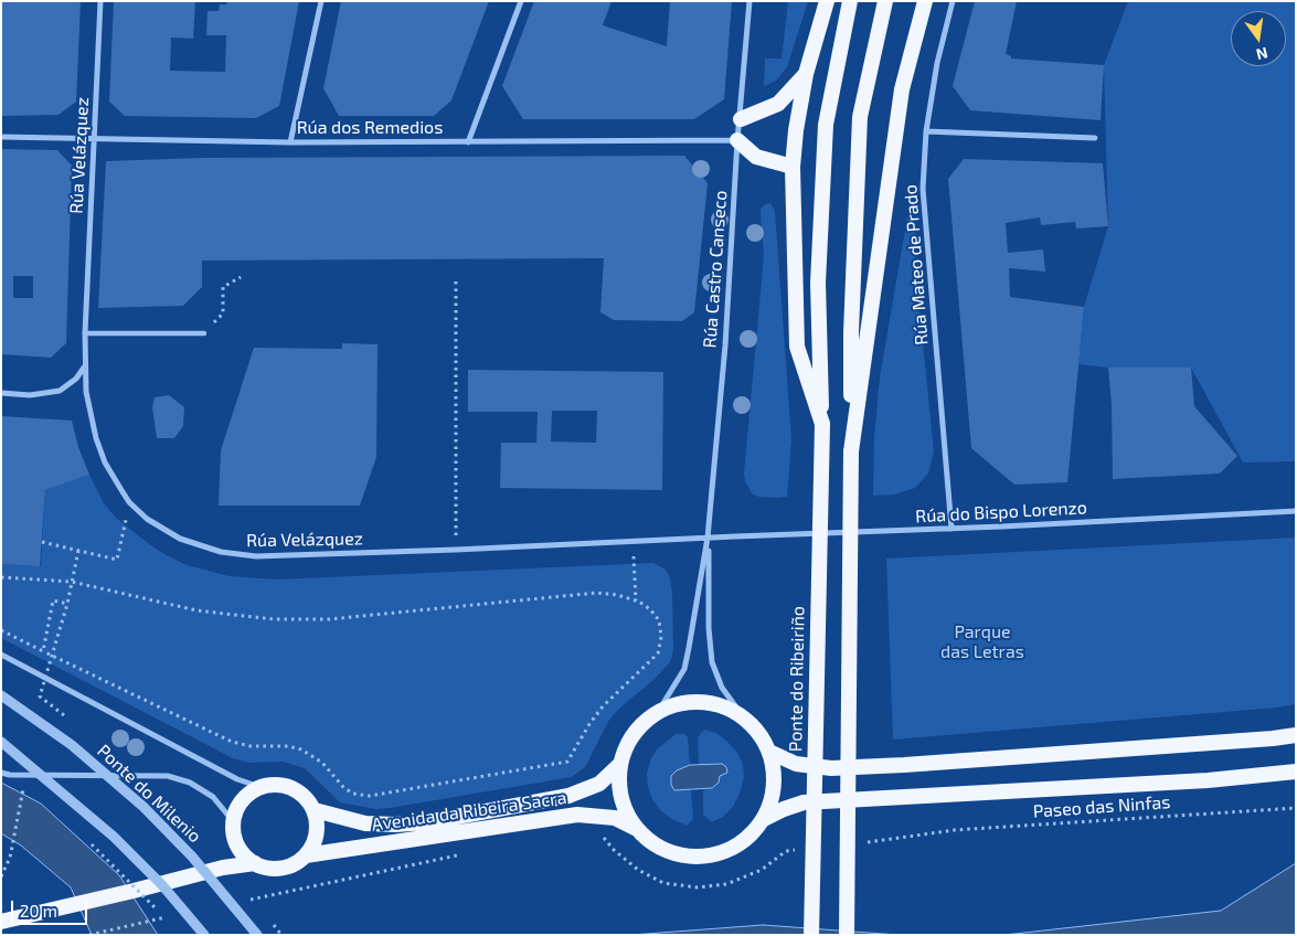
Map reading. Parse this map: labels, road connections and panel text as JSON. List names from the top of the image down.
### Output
{
  "streets": {
    "highway": ["Ponte do Ribeiriño", "Avenida da Ribeira Sacra"],
    "street": [
      "Rúa dos Remedios",
      "Rúa Velázquez",
      "Rúa Mateo de Prado",
      "Rúa Castro Canseco",
      "Rúa do Bispo Lorenzo",
      "Ponte do Milenio"
    ],
    "path": ["Paseo das Ninfas"]
  },
  "crossings": [
    ["Rúa dos Remedios", "Rúa Velázquez"],
    ["Rúa dos Remedios", "Rúa Castro Canseco"],
    ["Rúa Velázquez", "Rúa Castro Canseco"],
    ["Rúa Velázquez", "Rúa do Bispo Lorenzo"],
    ["Rúa Mateo de Prado", "Rúa do Bispo Lorenzo"],
    ["Rúa Castro Canseco", "Rúa do Bispo Lorenzo"],
    ["Rúa Castro Canseco", "Avenida da Ribeira Sacra"]
  ],
  "parks": ["Parque das Letras"],
  "scale_bar": "20 m",
  "north": "bottom"
}
